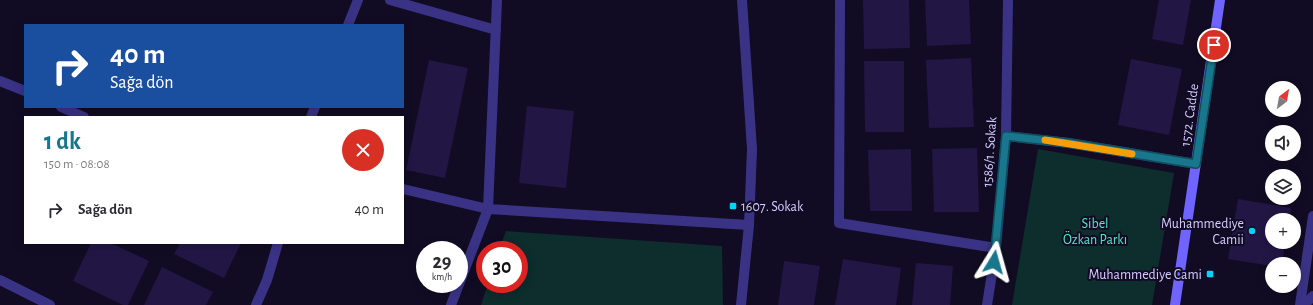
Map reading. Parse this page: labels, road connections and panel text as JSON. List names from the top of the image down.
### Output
{
  "streets": {
    "main road": ["1572. Cadde"],
    "street": ["1586/1. Sokak"]
  },
  "parks": ["Sibel Özkan Parkı"],
  "places": {
    "transit": ["1607. Sokak", "Muhammediye Cami"],
    "other": ["Muhammediye Camii"]
  },
  "north": "top right",
  "page": {
    "turn": ["40 m", "Sağa dön"],
    "map_buttons": ["+", "−"],
    "heading": ["1 dk", "150 m · 08:08"],
    "list": [
      {
        "name": "Sağa dön",
        "value": "40 m"
      }
    ],
    "speed": "29 km/h",
    "limit": "30"
  }
}
